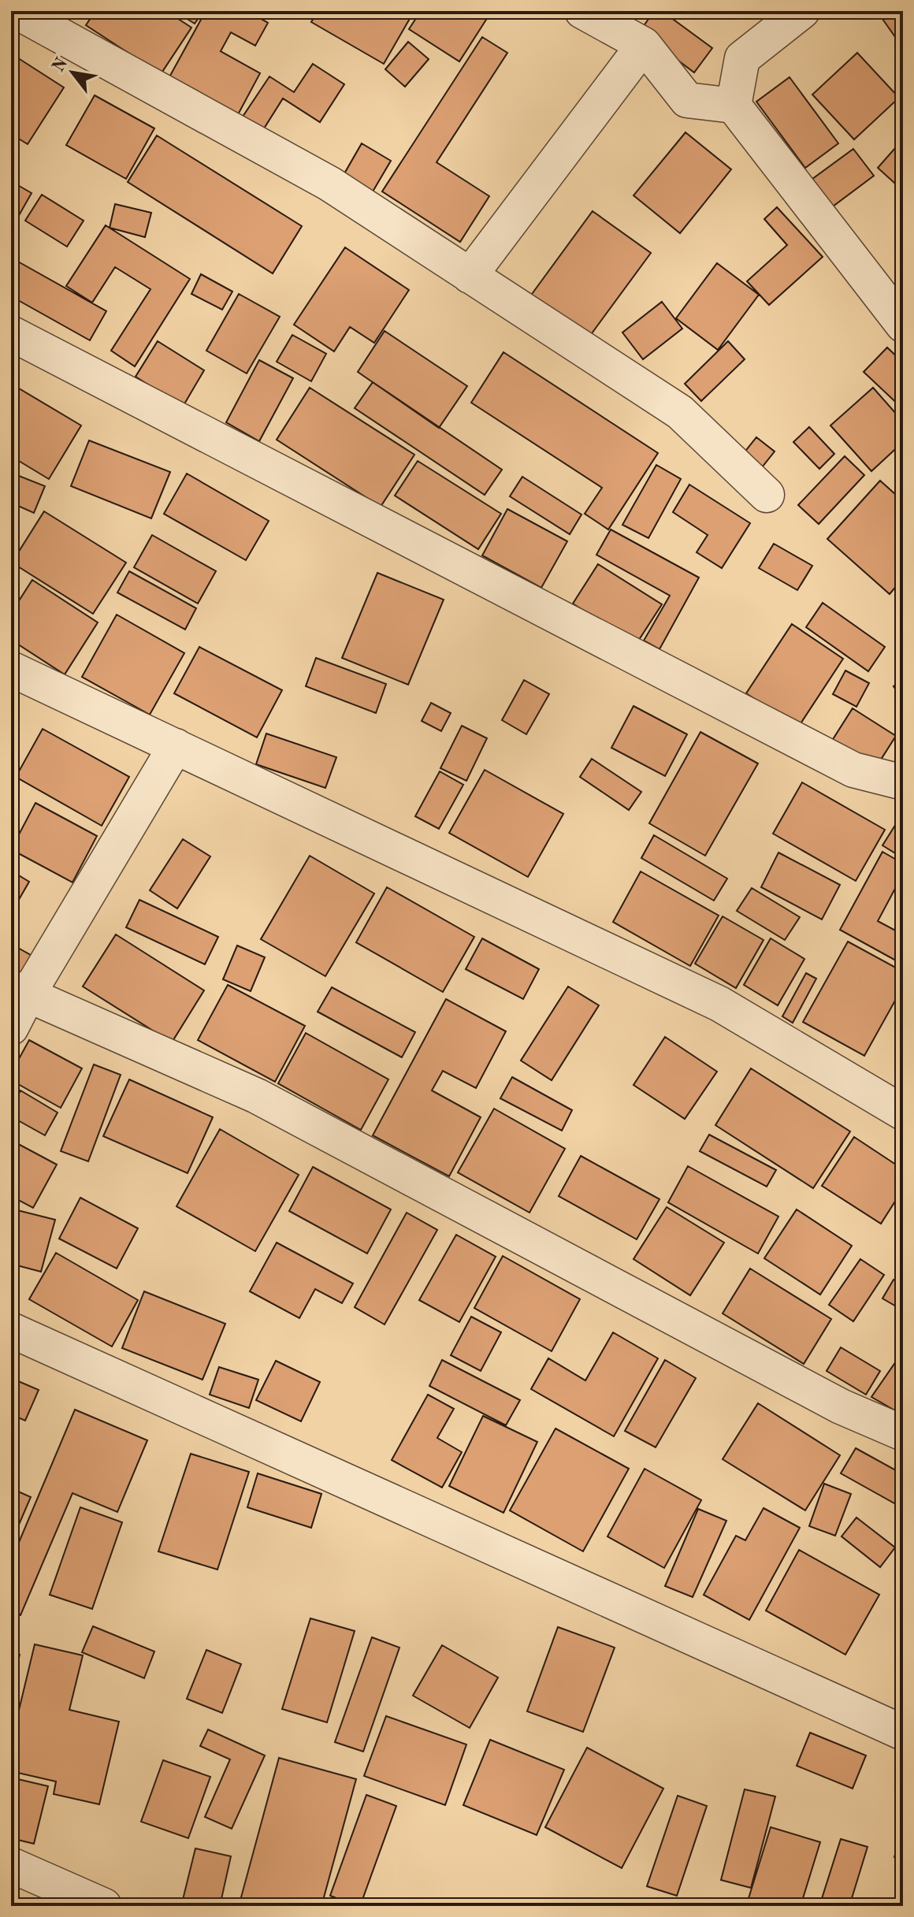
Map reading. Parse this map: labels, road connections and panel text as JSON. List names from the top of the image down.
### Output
{
  "north": "top left"
}
